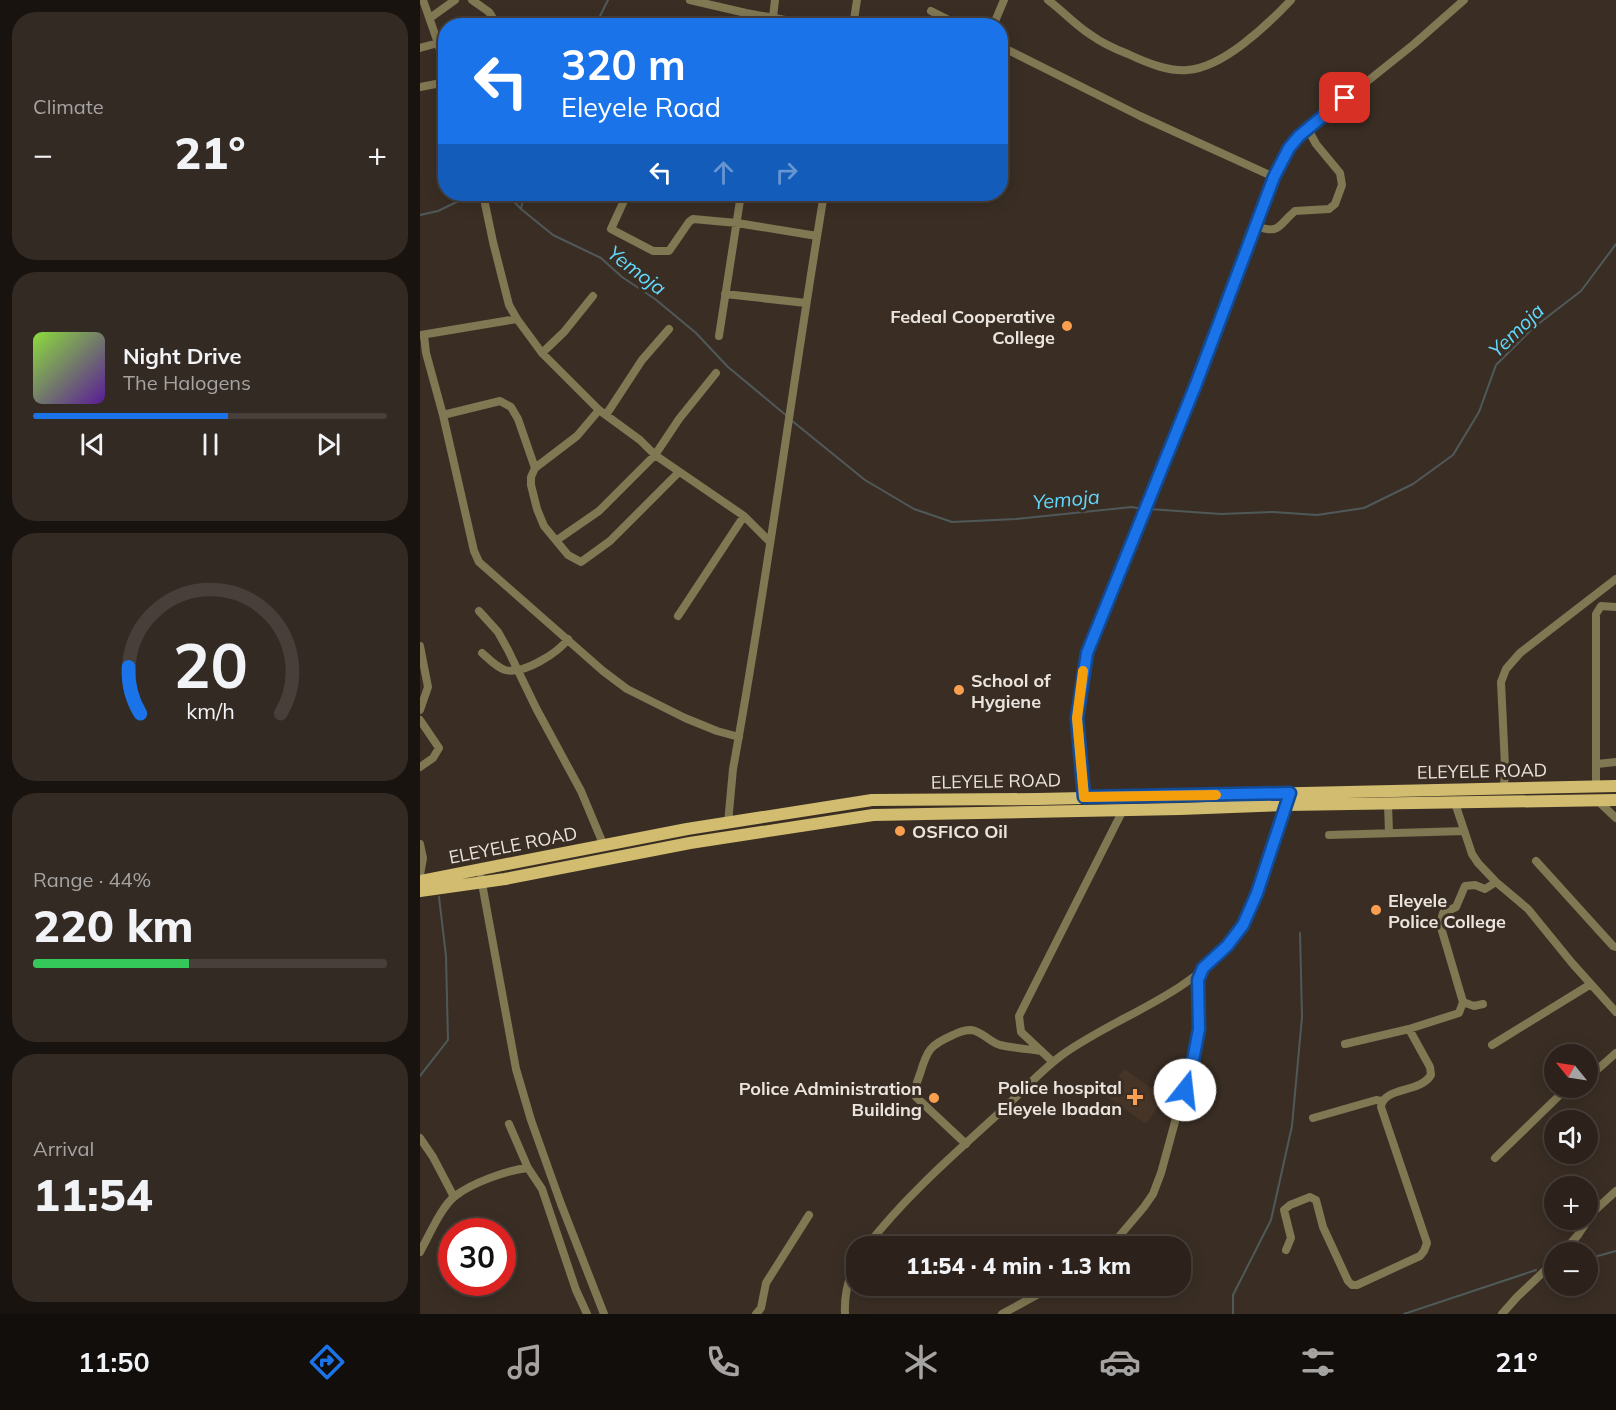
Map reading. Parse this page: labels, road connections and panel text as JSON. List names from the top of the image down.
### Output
{
  "streets": {
    "main road": ["ELEYELE ROAD"]
  },
  "water": ["Yemoja"],
  "places": {
    "other": [
      "Fedeal Cooperative College",
      "School of Hygiene",
      "OSFICO Oil",
      "Eleyele Police College",
      "Police Administration Building"
    ],
    "health": ["Police hospital Eleyele Ibadan"]
  },
  "north": "top left",
  "page": {
    "tile": [
      "Climate",
      ["Range · 44%", "220 km"],
      ["Arrival", "11:54"]
    ],
    "turn": ["320 m", "Eleyele Road"],
    "heat": ["−", "21°", "+"],
    "song": ["Night Drive", "The Halogens"],
    "map_buttons": ["+", "−"],
    "limit": "30",
    "trip": "11:54 · 4 min · 1.3 km",
    "tabs": ["11:50", "21°"],
    "gauge": ["20", "km/h"]
  }
}
